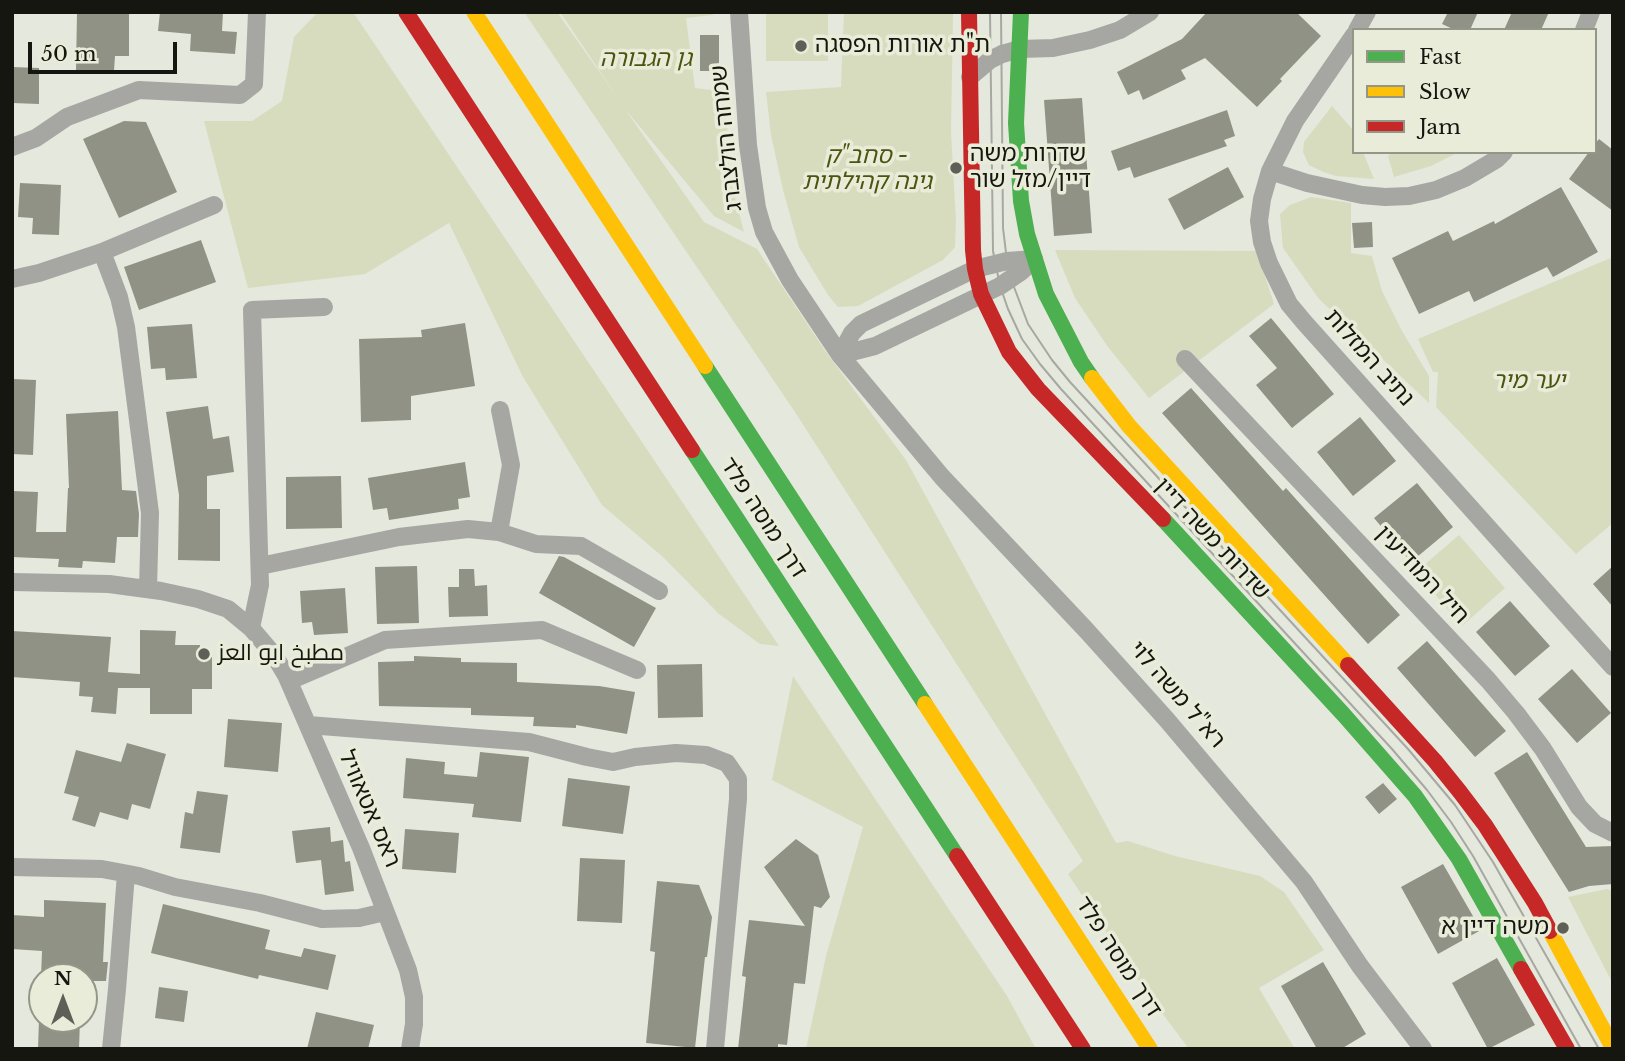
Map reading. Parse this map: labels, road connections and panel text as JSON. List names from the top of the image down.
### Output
{
  "streets": {
    "main road": ["דרך מוסה פלד", "שדרות משה דיין"],
    "street": [
      "שמחה הולצברג",
      "נתיב המזלות",
      "חיל המודיעין",
      "רא\"ל משה לוי",
      "ראס אטאוויל"
    ]
  },
  "crossings": [
    ["שמחה הולצברג", "רא\"ל משה לוי"]
  ],
  "parks": ["גן הגבורה", "סחב\"ק - גינה קהילתית", "יער מיר"],
  "places": [
    "ת\"ת אורות הפסגה",
    "שדרות משה דיין/מזל שור",
    "مطبخ ابو العز",
    "משה דיין א"
  ],
  "legend": ["Fast", "Slow", "Jam"],
  "scale_bar": "50 m",
  "north": "top"
}
